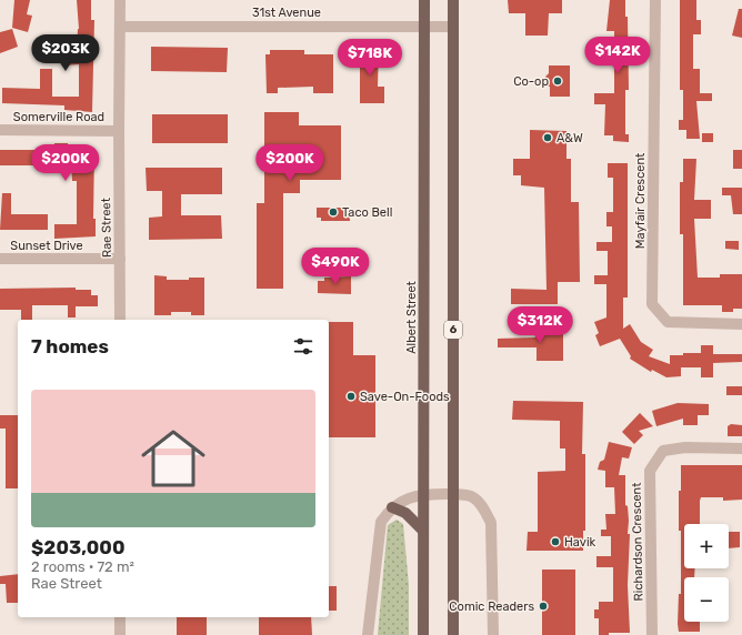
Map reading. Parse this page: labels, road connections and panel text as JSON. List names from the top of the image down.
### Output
{
  "streets": {
    "main road": ["Albert Street", "6"],
    "street": [
      "31st Avenue",
      "Somerville Road",
      "Mayfair Crescent",
      "Rae Street",
      "Sunset Drive",
      "Richardson Crescent"
    ]
  },
  "crossings": [
    ["31st Avenue", "Rae Street"],
    ["31st Avenue", "Albert Street"],
    ["31st Avenue", "6"],
    ["Somerville Road", "Rae Street"],
    ["Rae Street", "Sunset Drive"]
  ],
  "places": [
    "Co-op",
    "A&W",
    "Taco Bell",
    "Save-On-Foods",
    "Havik",
    "Comic Readers"
  ],
  "page": {
    "price": [
      "$203K",
      "$142K",
      "$718K",
      "$200K",
      "$200K",
      "$490K",
      "$312K"
    ],
    "heading": "7 homes",
    "list": [
      {
        "name": "$203,000",
        "note": "2 rooms · 72 m² · Rae Street"
      }
    ],
    "map_buttons": ["+", "−"]
  }
}
